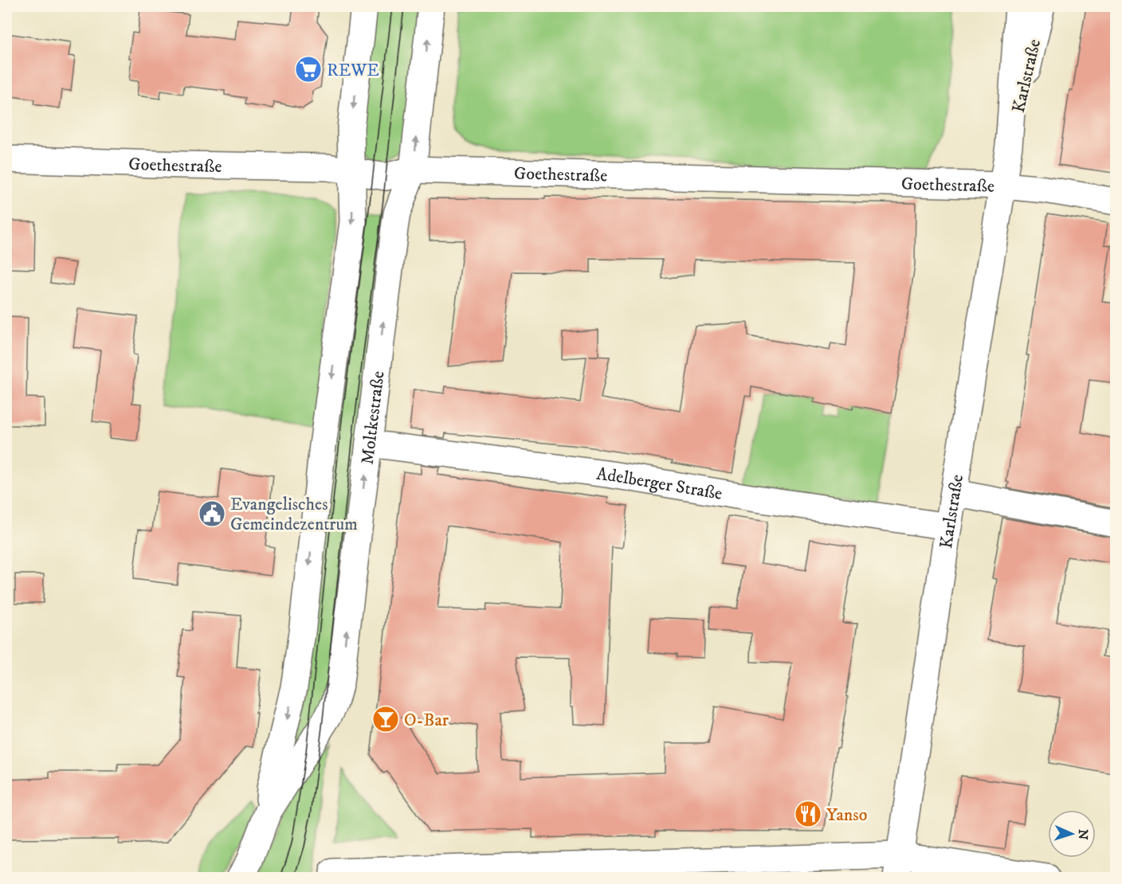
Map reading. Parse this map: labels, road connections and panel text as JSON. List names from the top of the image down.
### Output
{
  "streets": {
    "street": [
      "Karlstraße",
      "Goethestraße",
      "Moltkestraße",
      "Adelberger Straße"
    ]
  },
  "crossings": [
    ["Karlstraße", "Goethestraße"],
    ["Karlstraße", "Adelberger Straße"],
    ["Goethestraße", "Moltkestraße"],
    ["Moltkestraße", "Adelberger Straße"]
  ],
  "places": {
    "supermarket": ["REWE"],
    "public building": ["Evangelisches Gemeindezentrum"],
    "bar": ["O-Bar"],
    "restaurant": ["Yanso"]
  },
  "north": "right"
}
